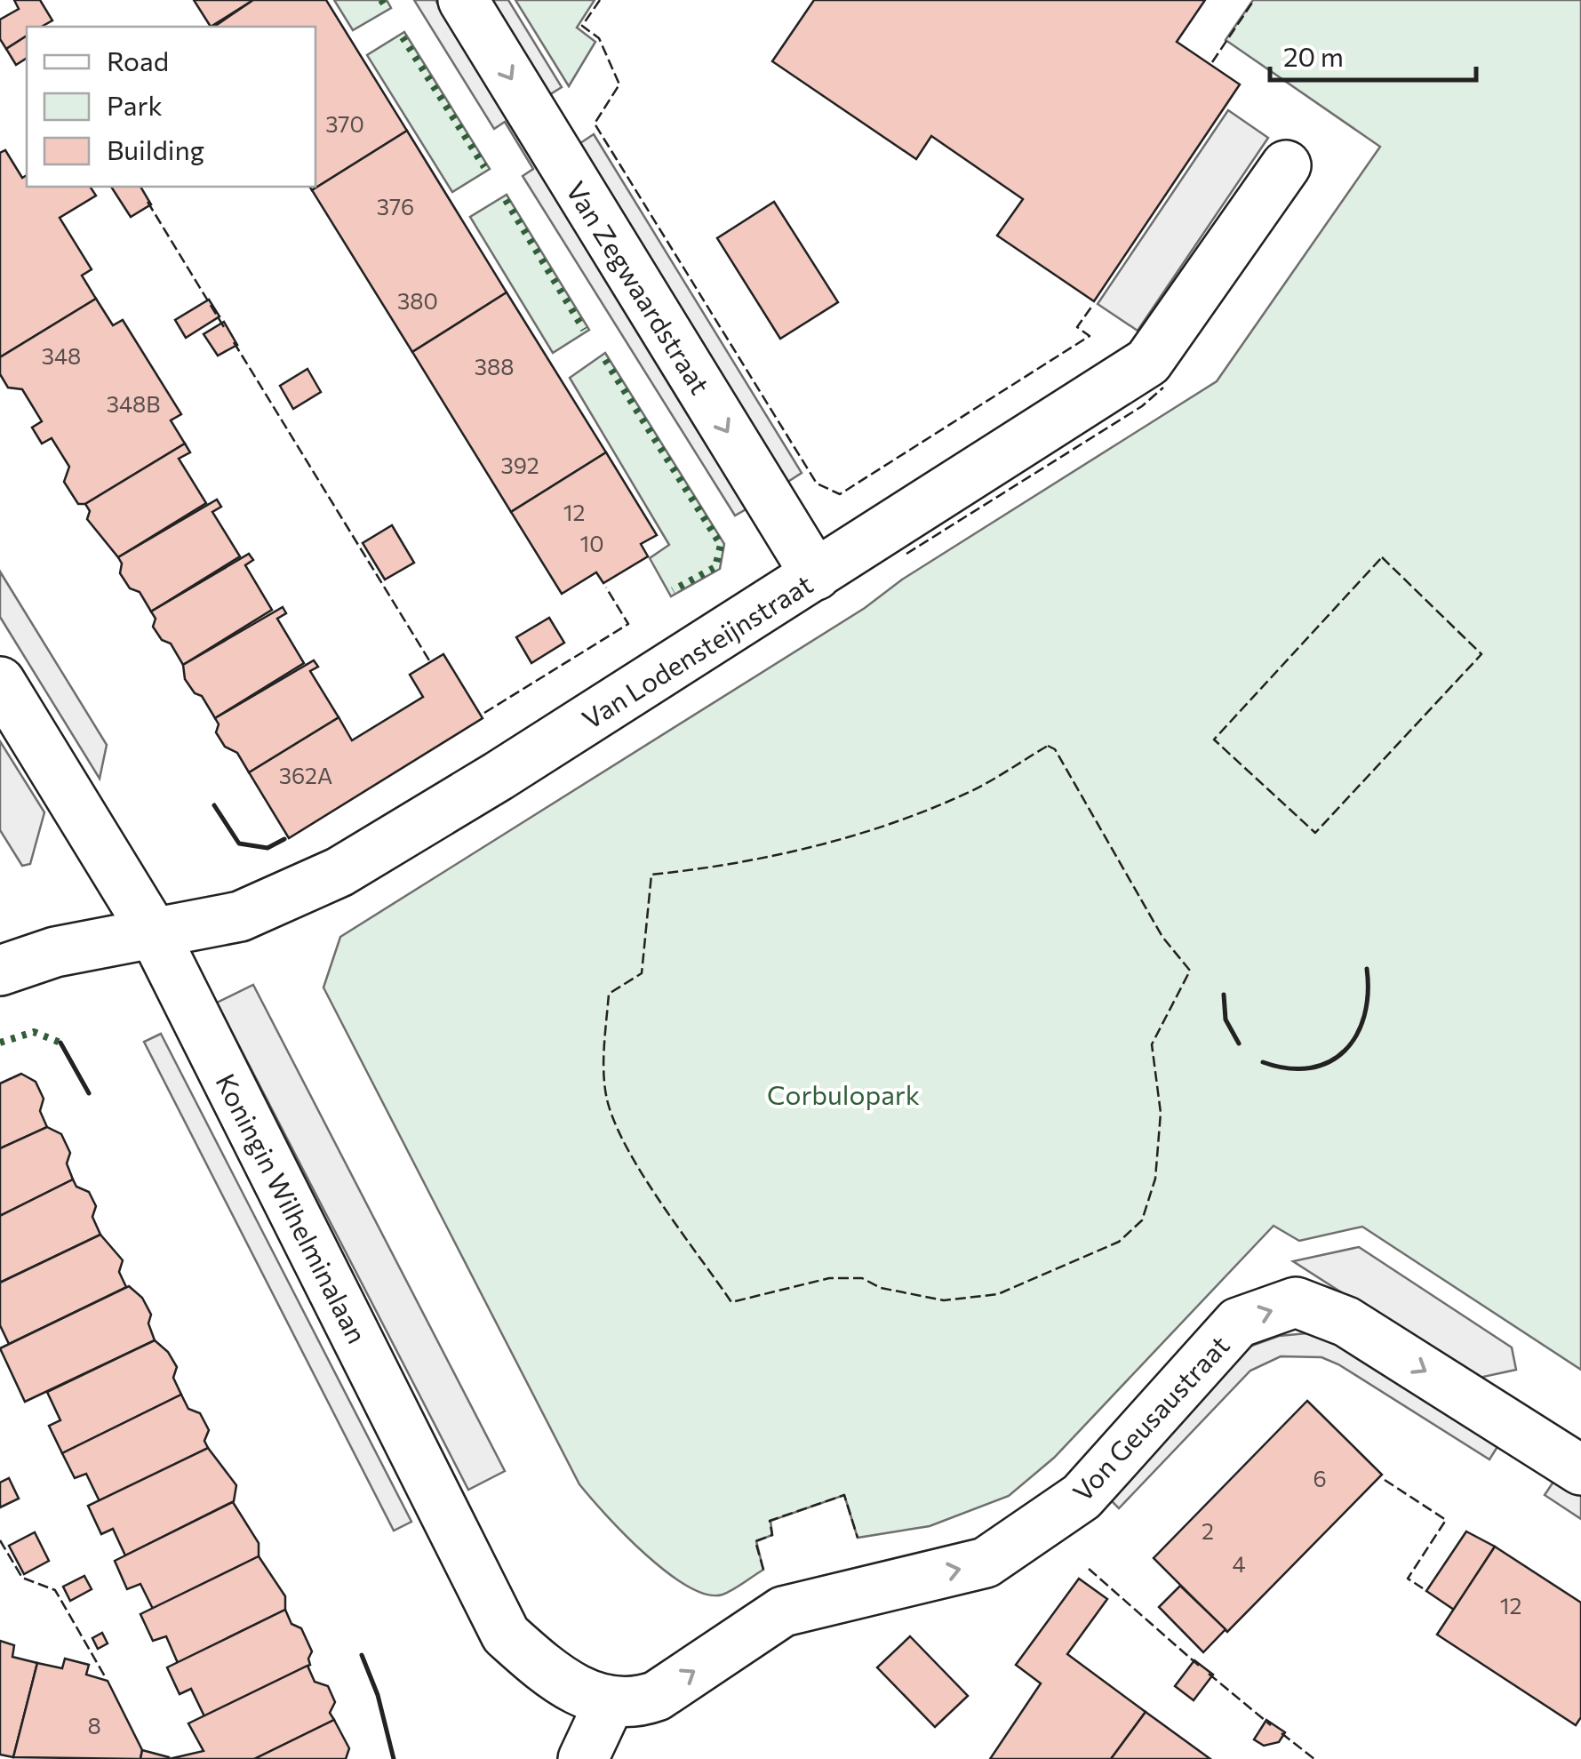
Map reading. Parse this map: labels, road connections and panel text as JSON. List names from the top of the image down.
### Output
{
  "streets": {
    "street": [
      "Van Zegwaardstraat",
      "Van Lodensteijnstraat",
      "Koningin Wilhelminalaan",
      "Von Geusaustraat"
    ]
  },
  "crossings": [
    ["Van Zegwaardstraat", "Van Lodensteijnstraat"],
    ["Van Lodensteijnstraat", "Koningin Wilhelminalaan"],
    ["Koningin Wilhelminalaan", "Von Geusaustraat"]
  ],
  "one_way": ["Van Zegwaardstraat", "Von Geusaustraat"],
  "parks": ["Corbulopark"],
  "house_numbers": [
    "370",
    "376",
    "380",
    "348",
    "388",
    "348B",
    "392",
    "12",
    "10",
    "362A",
    "6",
    "2",
    "4",
    "12",
    "8"
  ],
  "legend": ["Road", "Park", "Building"],
  "scale_bar": "20 m"
}
